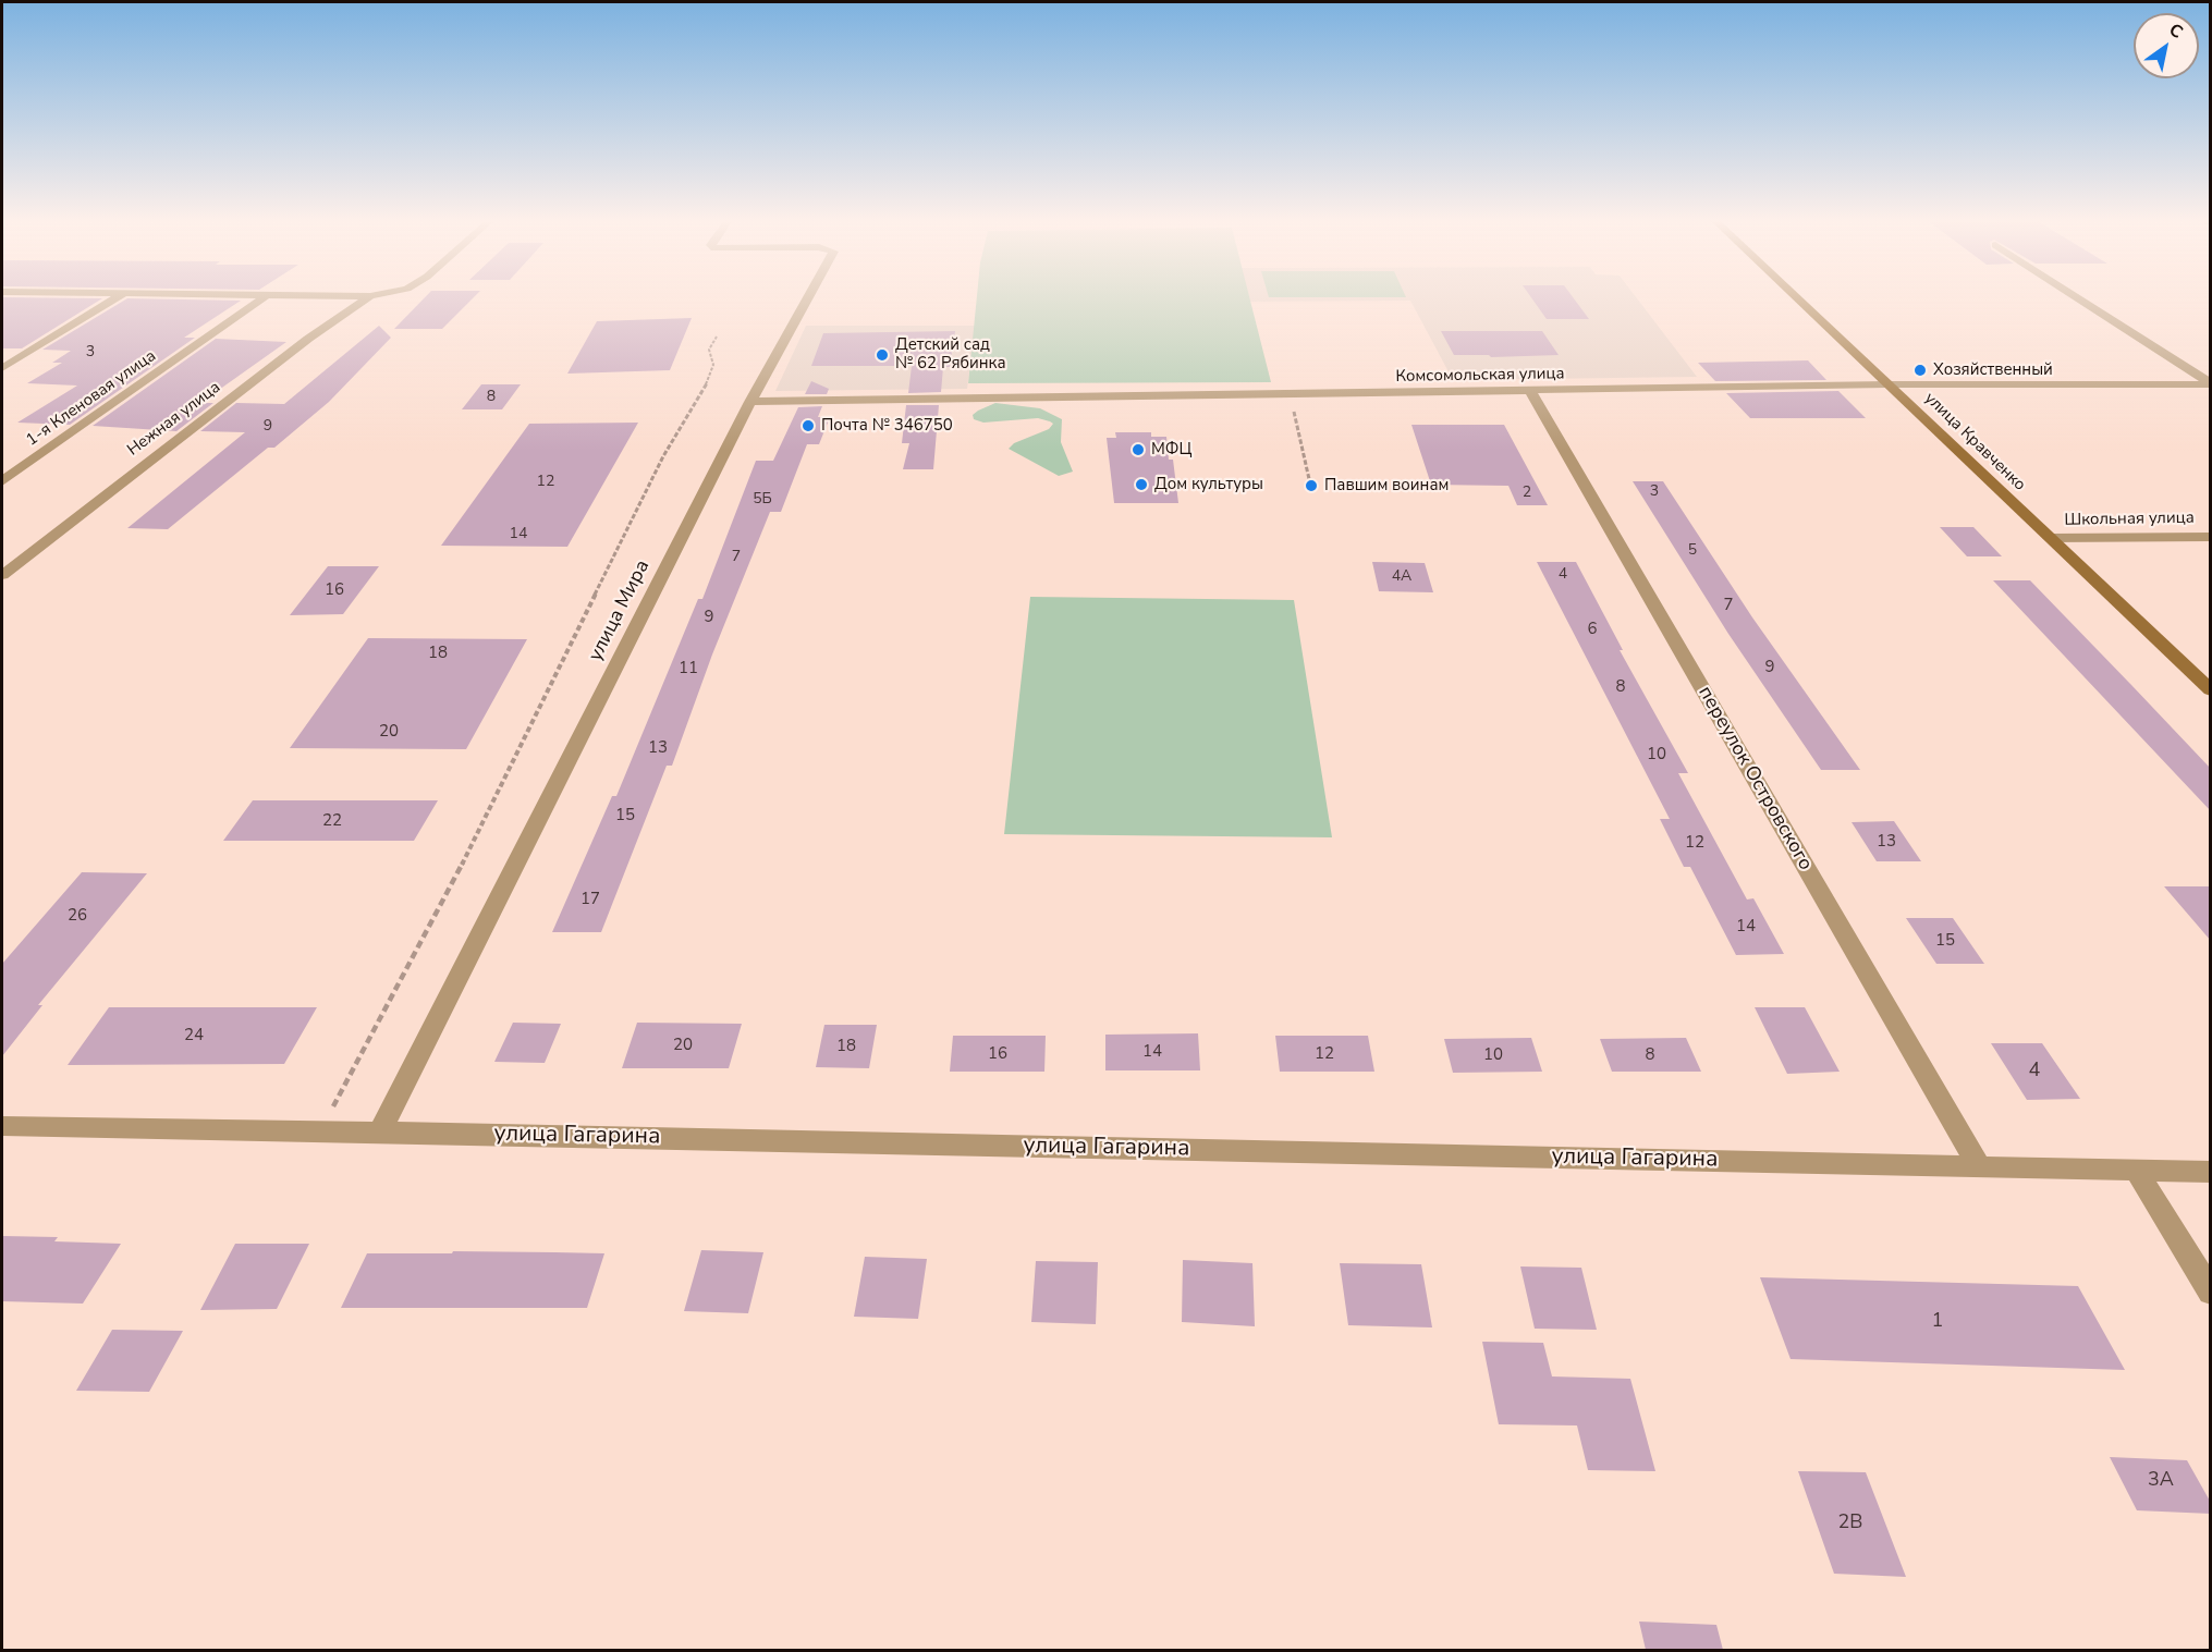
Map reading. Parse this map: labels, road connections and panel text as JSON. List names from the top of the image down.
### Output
{
  "streets": {
    "street": [
      "Комсомольская улица",
      "1-я Кленовая улица",
      "Нежная улица",
      "улица Кравченко",
      "Школьная улица",
      "улица Мира",
      "переулок Островского",
      "улица Гагарина"
    ]
  },
  "crossings": [
    ["Комсомольская улица", "улица Кравченко"],
    ["Комсомольская улица", "улица Мира"],
    ["Комсомольская улица", "переулок Островского"],
    ["улица Кравченко", "Школьная улица"],
    ["улица Мира", "улица Гагарина"],
    ["переулок Островского", "улица Гагарина"]
  ],
  "places": [
    "Детский сад № 62 Рябинка",
    "Хозяйственный",
    "Почта № 346750",
    "МФЦ",
    "Дом культуры",
    "Павшим воинам"
  ],
  "house_numbers": [
    "3",
    "8",
    "9",
    "12",
    "3",
    "2",
    "5Б",
    "14",
    "5",
    "7",
    "4",
    "4А",
    "16",
    "7",
    "9",
    "6",
    "18",
    "9",
    "11",
    "8",
    "20",
    "13",
    "10",
    "15",
    "22",
    "13",
    "12",
    "17",
    "26",
    "14",
    "15",
    "24",
    "20",
    "18",
    "14",
    "16",
    "12",
    "10",
    "8",
    "4",
    "1",
    "3А",
    "2В"
  ],
  "north": "top right"
}
